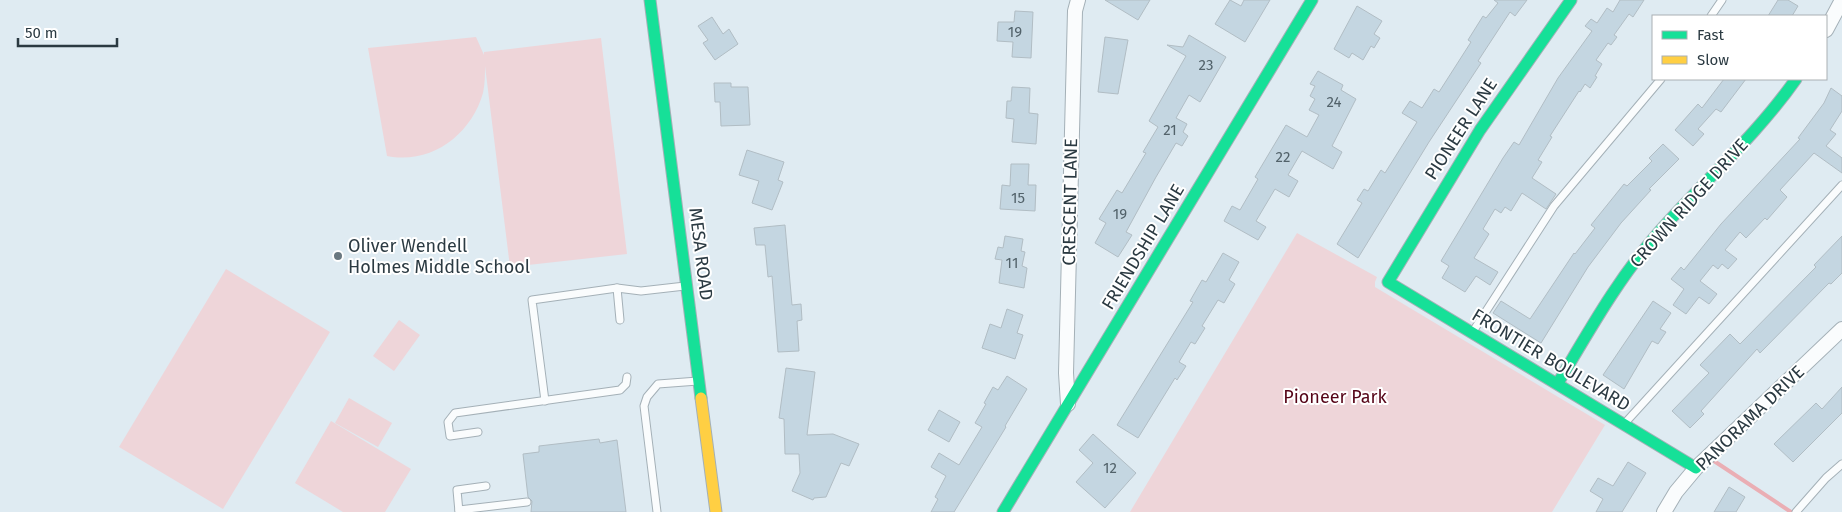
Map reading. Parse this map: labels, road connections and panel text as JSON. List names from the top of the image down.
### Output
{
  "streets": {
    "street": [
      "PIONEER LANE",
      "CRESCENT LANE",
      "CROWN RIDGE DRIVE",
      "FRIENDSHIP LANE",
      "MESA ROAD",
      "FRONTIER BOULEVARD",
      "PANORAMA DRIVE"
    ]
  },
  "crossings": [
    ["PIONEER LANE", "FRONTIER BOULEVARD"],
    ["CRESCENT LANE", "FRIENDSHIP LANE"],
    ["CROWN RIDGE DRIVE", "FRONTIER BOULEVARD"],
    ["FRONTIER BOULEVARD", "PANORAMA DRIVE"]
  ],
  "parks": ["Pioneer Park"],
  "places": ["Oliver Wendell Holmes Middle School"],
  "house_numbers": [
    "19",
    "23",
    "24",
    "21",
    "22",
    "15",
    "19",
    "11",
    "12"
  ],
  "legend": ["Fast", "Slow"],
  "scale_bar": "50 m"
}
